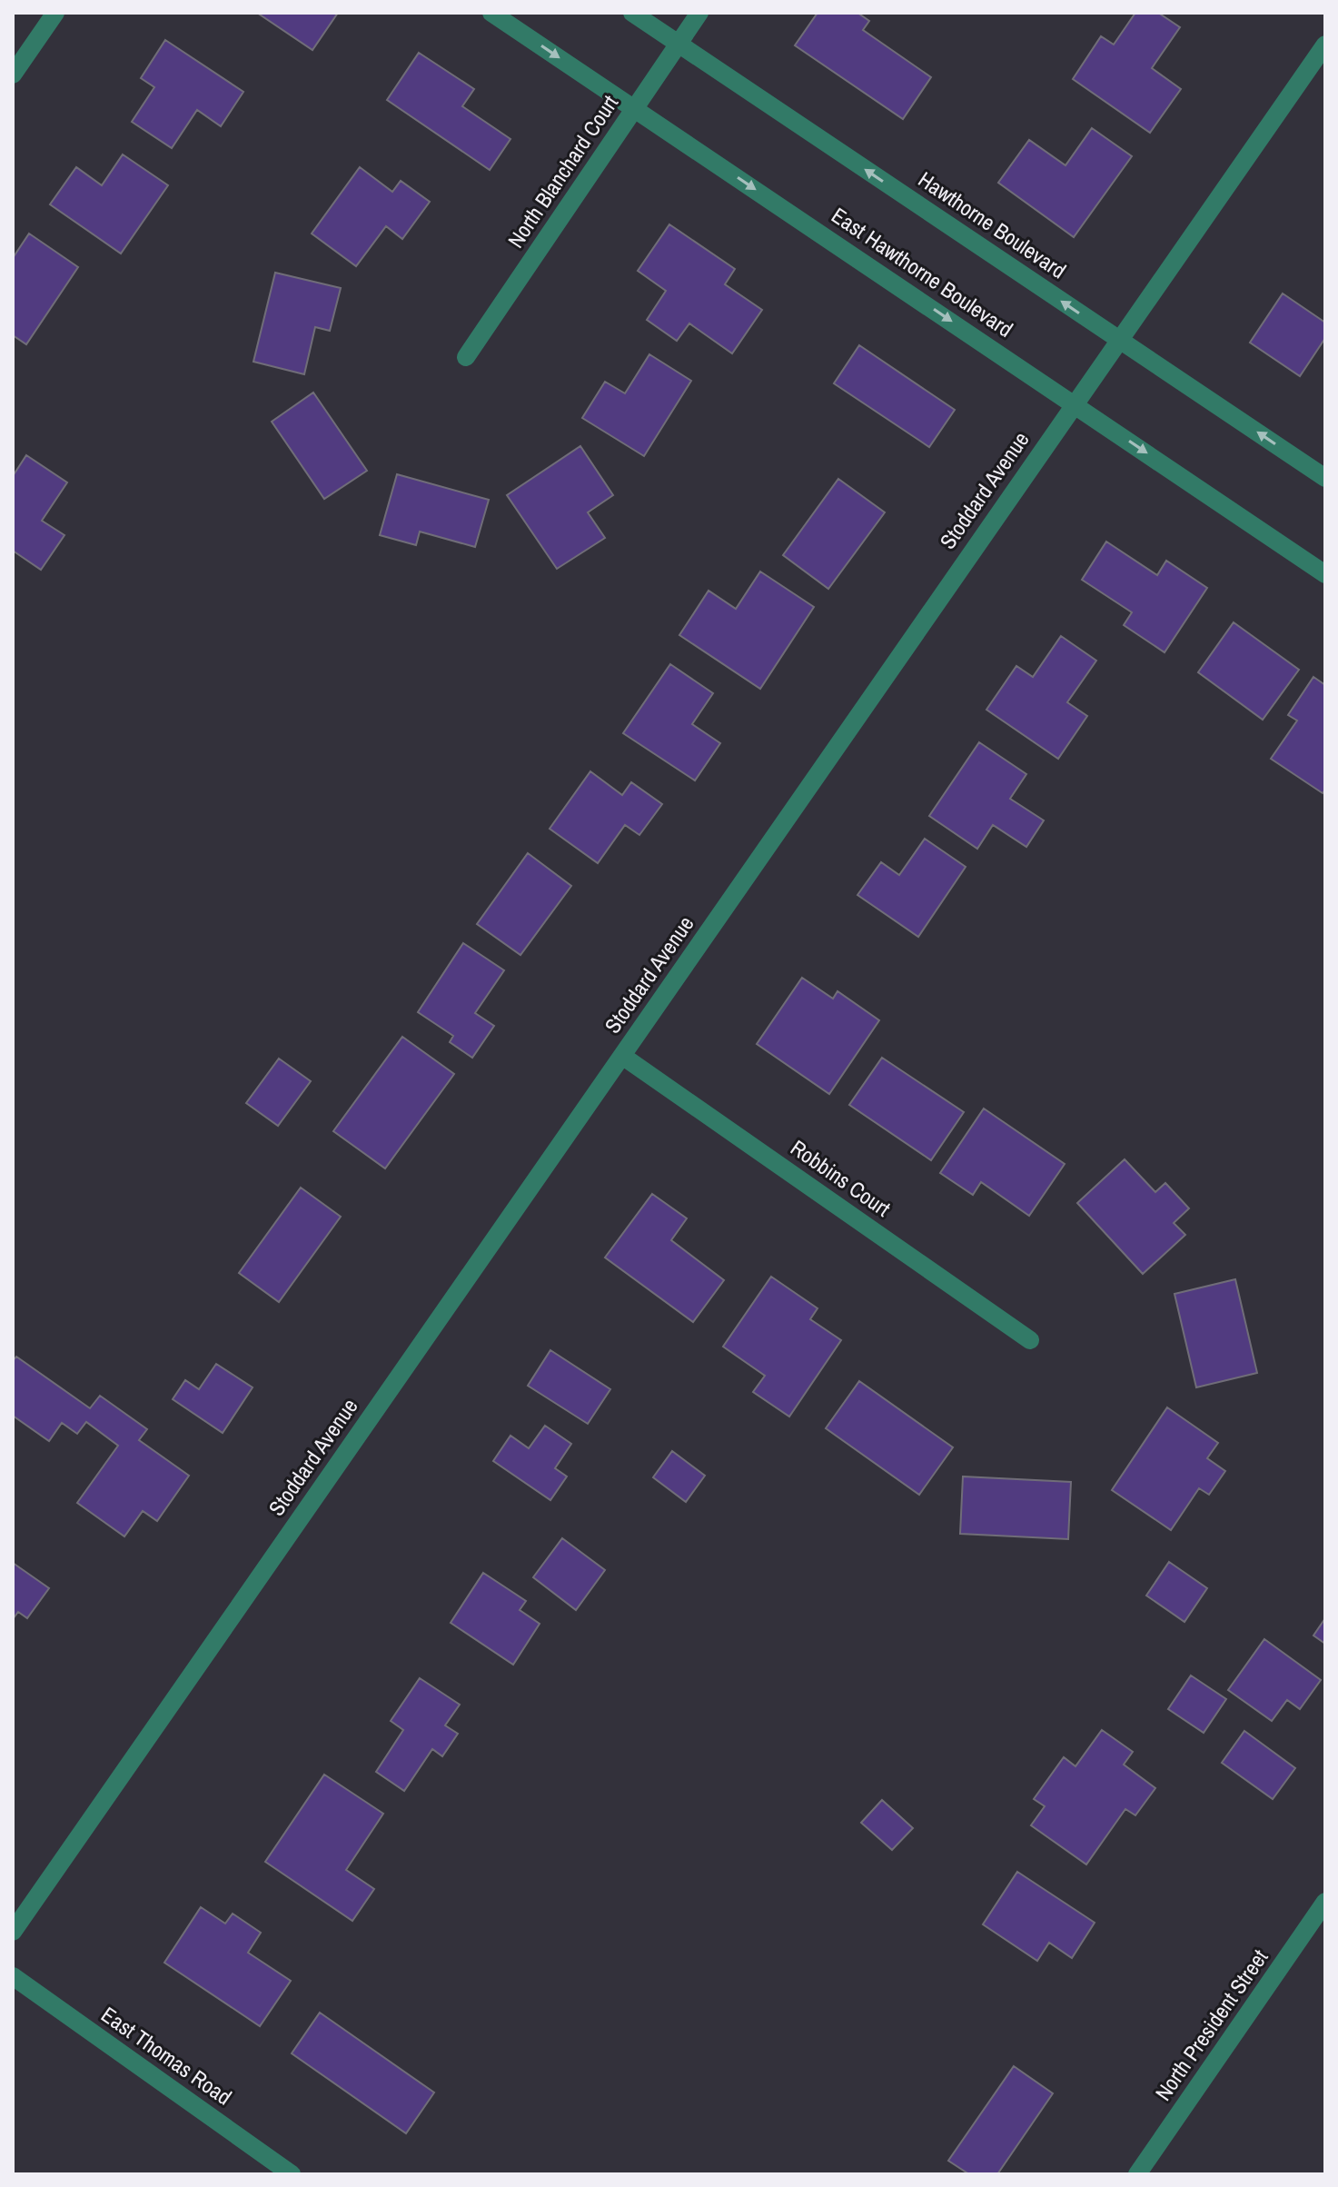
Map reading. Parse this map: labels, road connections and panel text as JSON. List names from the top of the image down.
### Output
{
  "streets": {
    "street": [
      "North Blanchard Court",
      "Hawthorne Boulevard",
      "East Hawthorne Boulevard",
      "Stoddard Avenue",
      "Robbins Court",
      "North President Street",
      "East Thomas Road"
    ]
  },
  "crossings": [
    ["North Blanchard Court", "Hawthorne Boulevard"],
    ["North Blanchard Court", "East Hawthorne Boulevard"],
    ["Hawthorne Boulevard", "Stoddard Avenue"],
    ["East Hawthorne Boulevard", "Stoddard Avenue"],
    ["Stoddard Avenue", "Robbins Court"]
  ],
  "one_way": ["Hawthorne Boulevard", "East Hawthorne Boulevard"]
}
